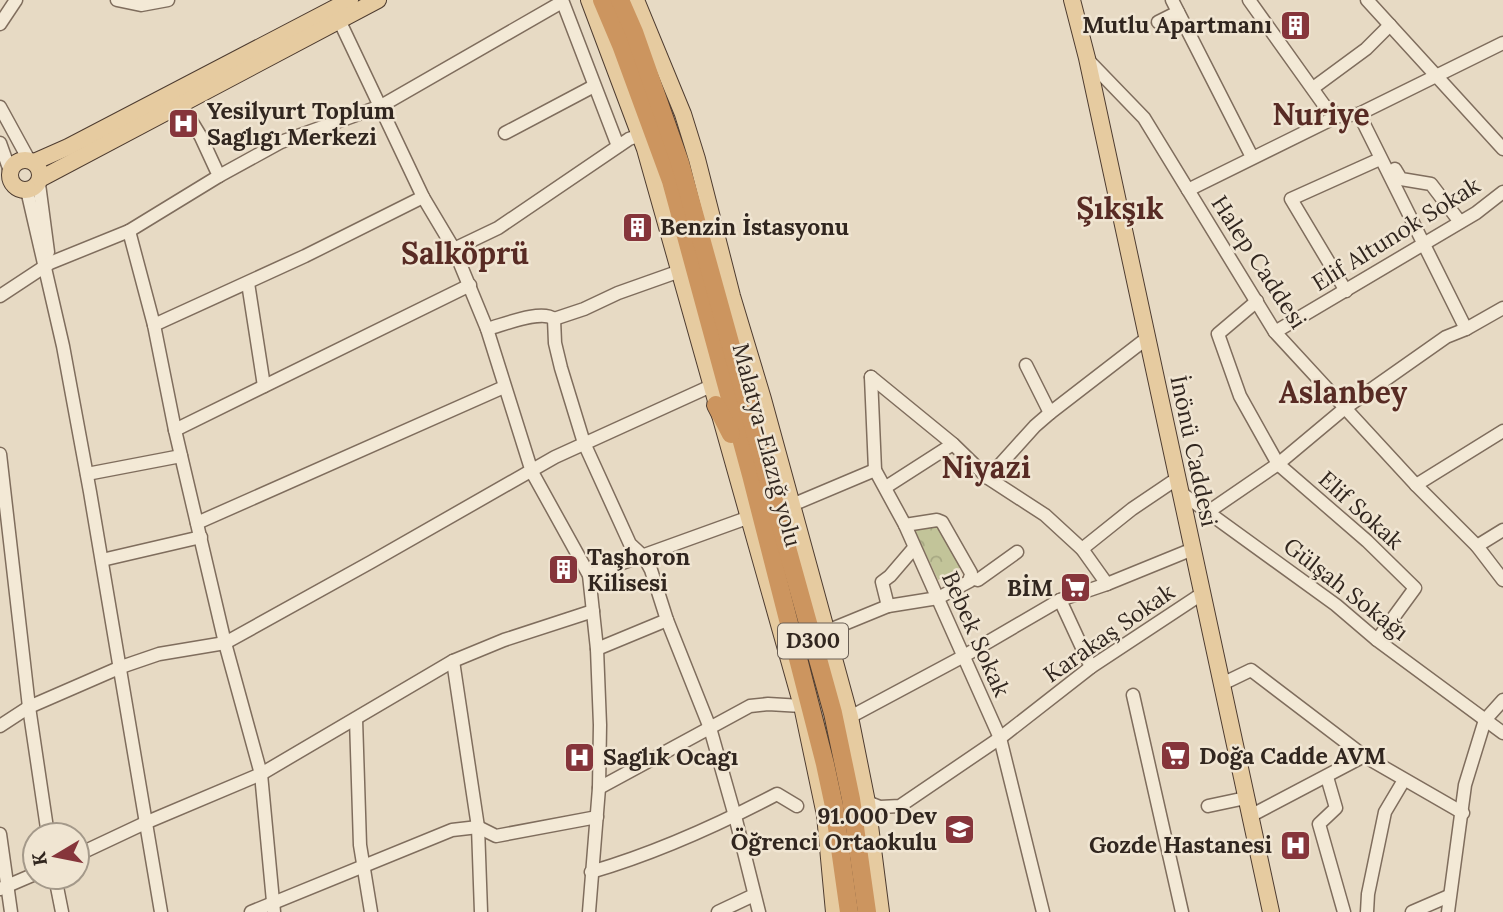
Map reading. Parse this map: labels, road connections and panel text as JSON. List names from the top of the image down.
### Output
{
  "streets": {
    "highway": ["Malatya-Elazığ yolu", "D300"],
    "main road": ["İnönü Caddesi"],
    "street": [
      "Elif Altunok Sokak",
      "Halep Caddesi",
      "Elif Sokak",
      "Gülşah Sokağı",
      "Karakaş Sokak",
      "Bebek Sokak"
    ]
  },
  "crossings": [
    ["Elif Altunok Sokak", "Halep Caddesi"],
    ["Halep Caddesi", "İnönü Caddesi"],
    ["Halep Caddesi", "Elif Sokak"],
    ["İnönü Caddesi", "Gülşah Sokağı"],
    ["İnönü Caddesi", "Karakaş Sokak"],
    ["Elif Sokak", "Gülşah Sokağı"],
    ["Karakaş Sokak", "Bebek Sokak"]
  ],
  "districts": [
    "Nuriye",
    "Şıkşık",
    "Salköprü",
    "Aslanbey",
    "Niyazi"
  ],
  "places": {
    "building": ["Mutlu Apartmanı", "Benzin İstasyonu", "Taşhoron Kilisesi"],
    "hospital": ["Yesilyurt Toplum Saglıgı Merkezi", "Saglık Ocagı", "Gozde Hastanesi"],
    "supermarket": ["BİM", "Doğa Cadde AVM"],
    "school or university": ["91.000 Dev Öğrenci Ortaokulu"]
  },
  "north": "left"
}
